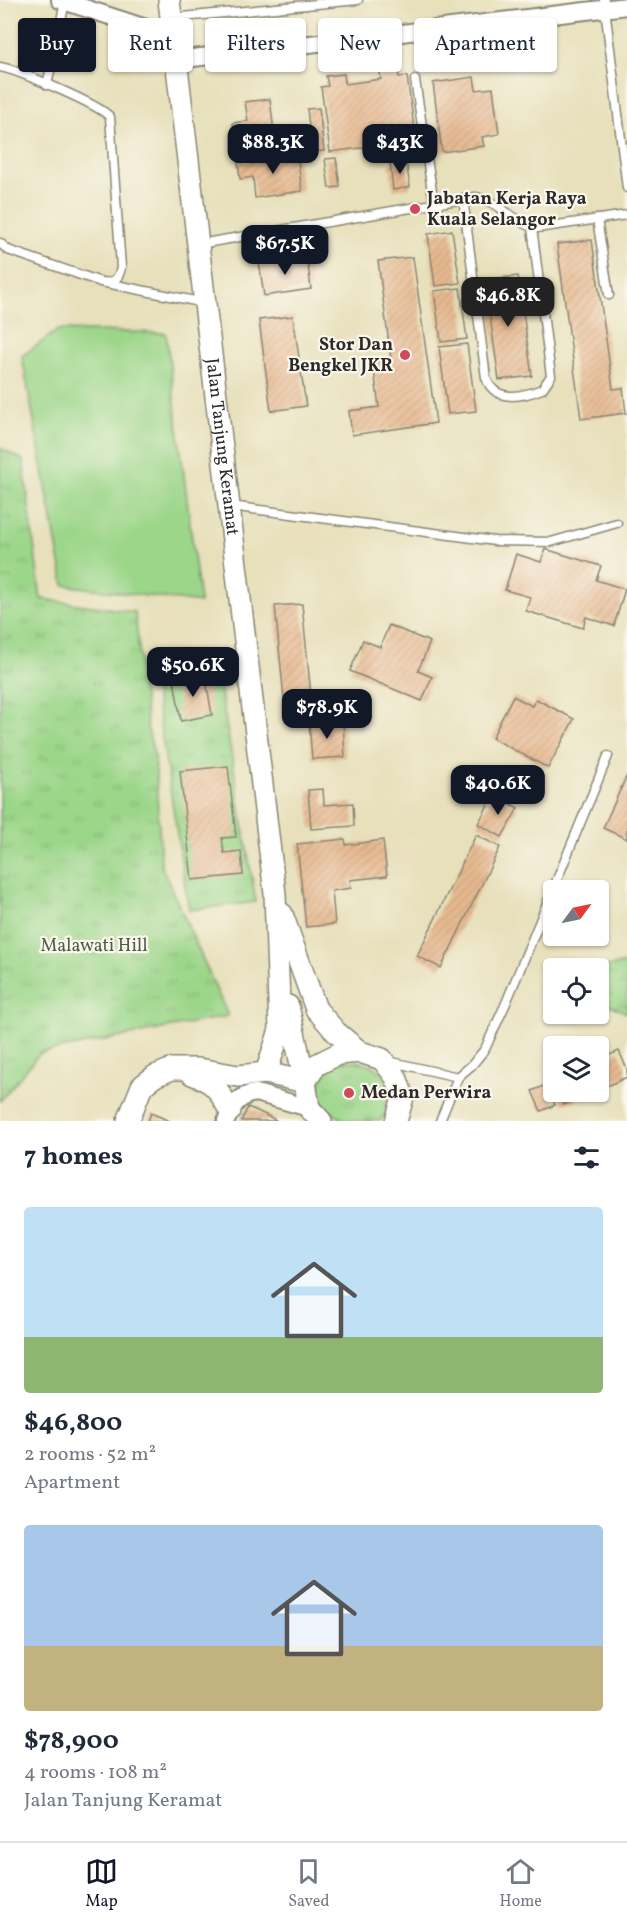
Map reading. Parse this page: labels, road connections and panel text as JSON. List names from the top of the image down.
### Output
{
  "streets": {
    "street": ["Jalan Tanjung Keramat"]
  },
  "parks": ["Malawati Hill"],
  "places": ["Jabatan Kerja Raya Kuala Selangor", "Stor Dan Bengkel JKR", "Medan Perwira"],
  "north": "top right",
  "page": {
    "chip": [
      "Buy",
      "Rent",
      "Filters",
      "New",
      "Apartment"
    ],
    "price": [
      "$88.3K",
      "$43K",
      "$67.5K",
      "$46.8K",
      "$50.6K",
      "$78.9K",
      "$40.6K"
    ],
    "heading": "7 homes",
    "list": [
      {
        "name": "$46,800",
        "note": "2 rooms · 52 m² · Apartment"
      },
      {
        "name": "$78,900",
        "note": "4 rooms · 108 m² · Jalan Tanjung Keramat"
      }
    ],
    "tabs": ["Map", "Saved", "Home"]
  }
}
